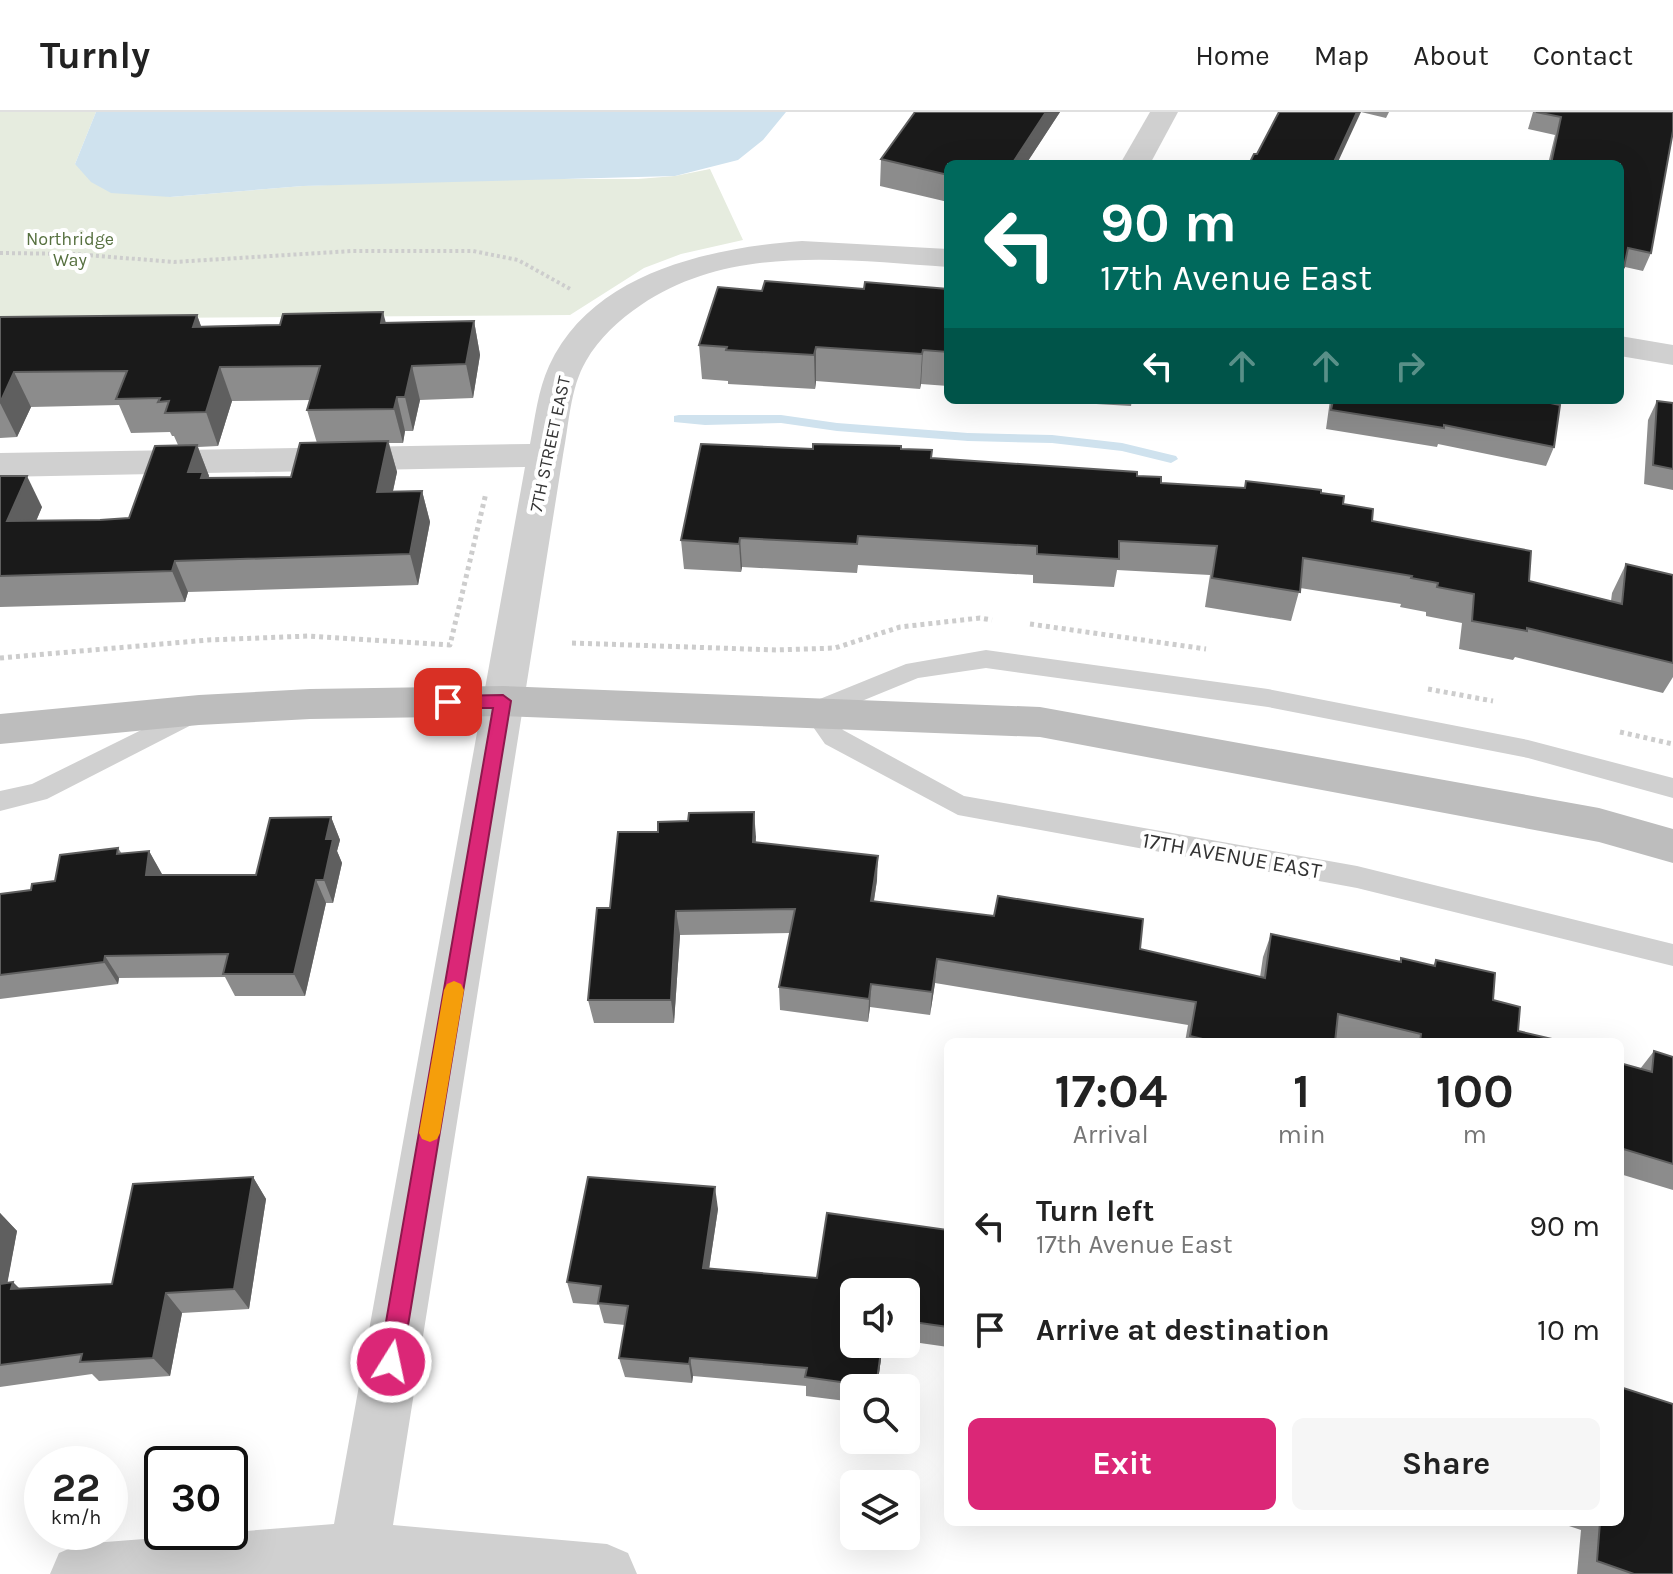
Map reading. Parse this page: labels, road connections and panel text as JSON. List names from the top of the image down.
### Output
{
  "streets": {
    "street": ["7TH STREET EAST"],
    "lane": ["17TH AVENUE EAST"]
  },
  "parks": ["Northridge Way"],
  "page": {
    "header": "Turnly",
    "nav": [
      "Home",
      "Map",
      "About",
      "Contact"
    ],
    "turn": ["90 m", "17th Avenue East"],
    "eta": [
      "17:04",
      "Arrival",
      "1",
      "min",
      "100",
      "m"
    ],
    "list": [
      {
        "name": "Turn left",
        "note": "17th Avenue East",
        "value": "90 m"
      },
      {
        "name": "Arrive at destination",
        "value": "10 m"
      }
    ],
    "buttons": ["Exit", "Share"],
    "speed": "22 km/h",
    "limit": "30"
  }
}
